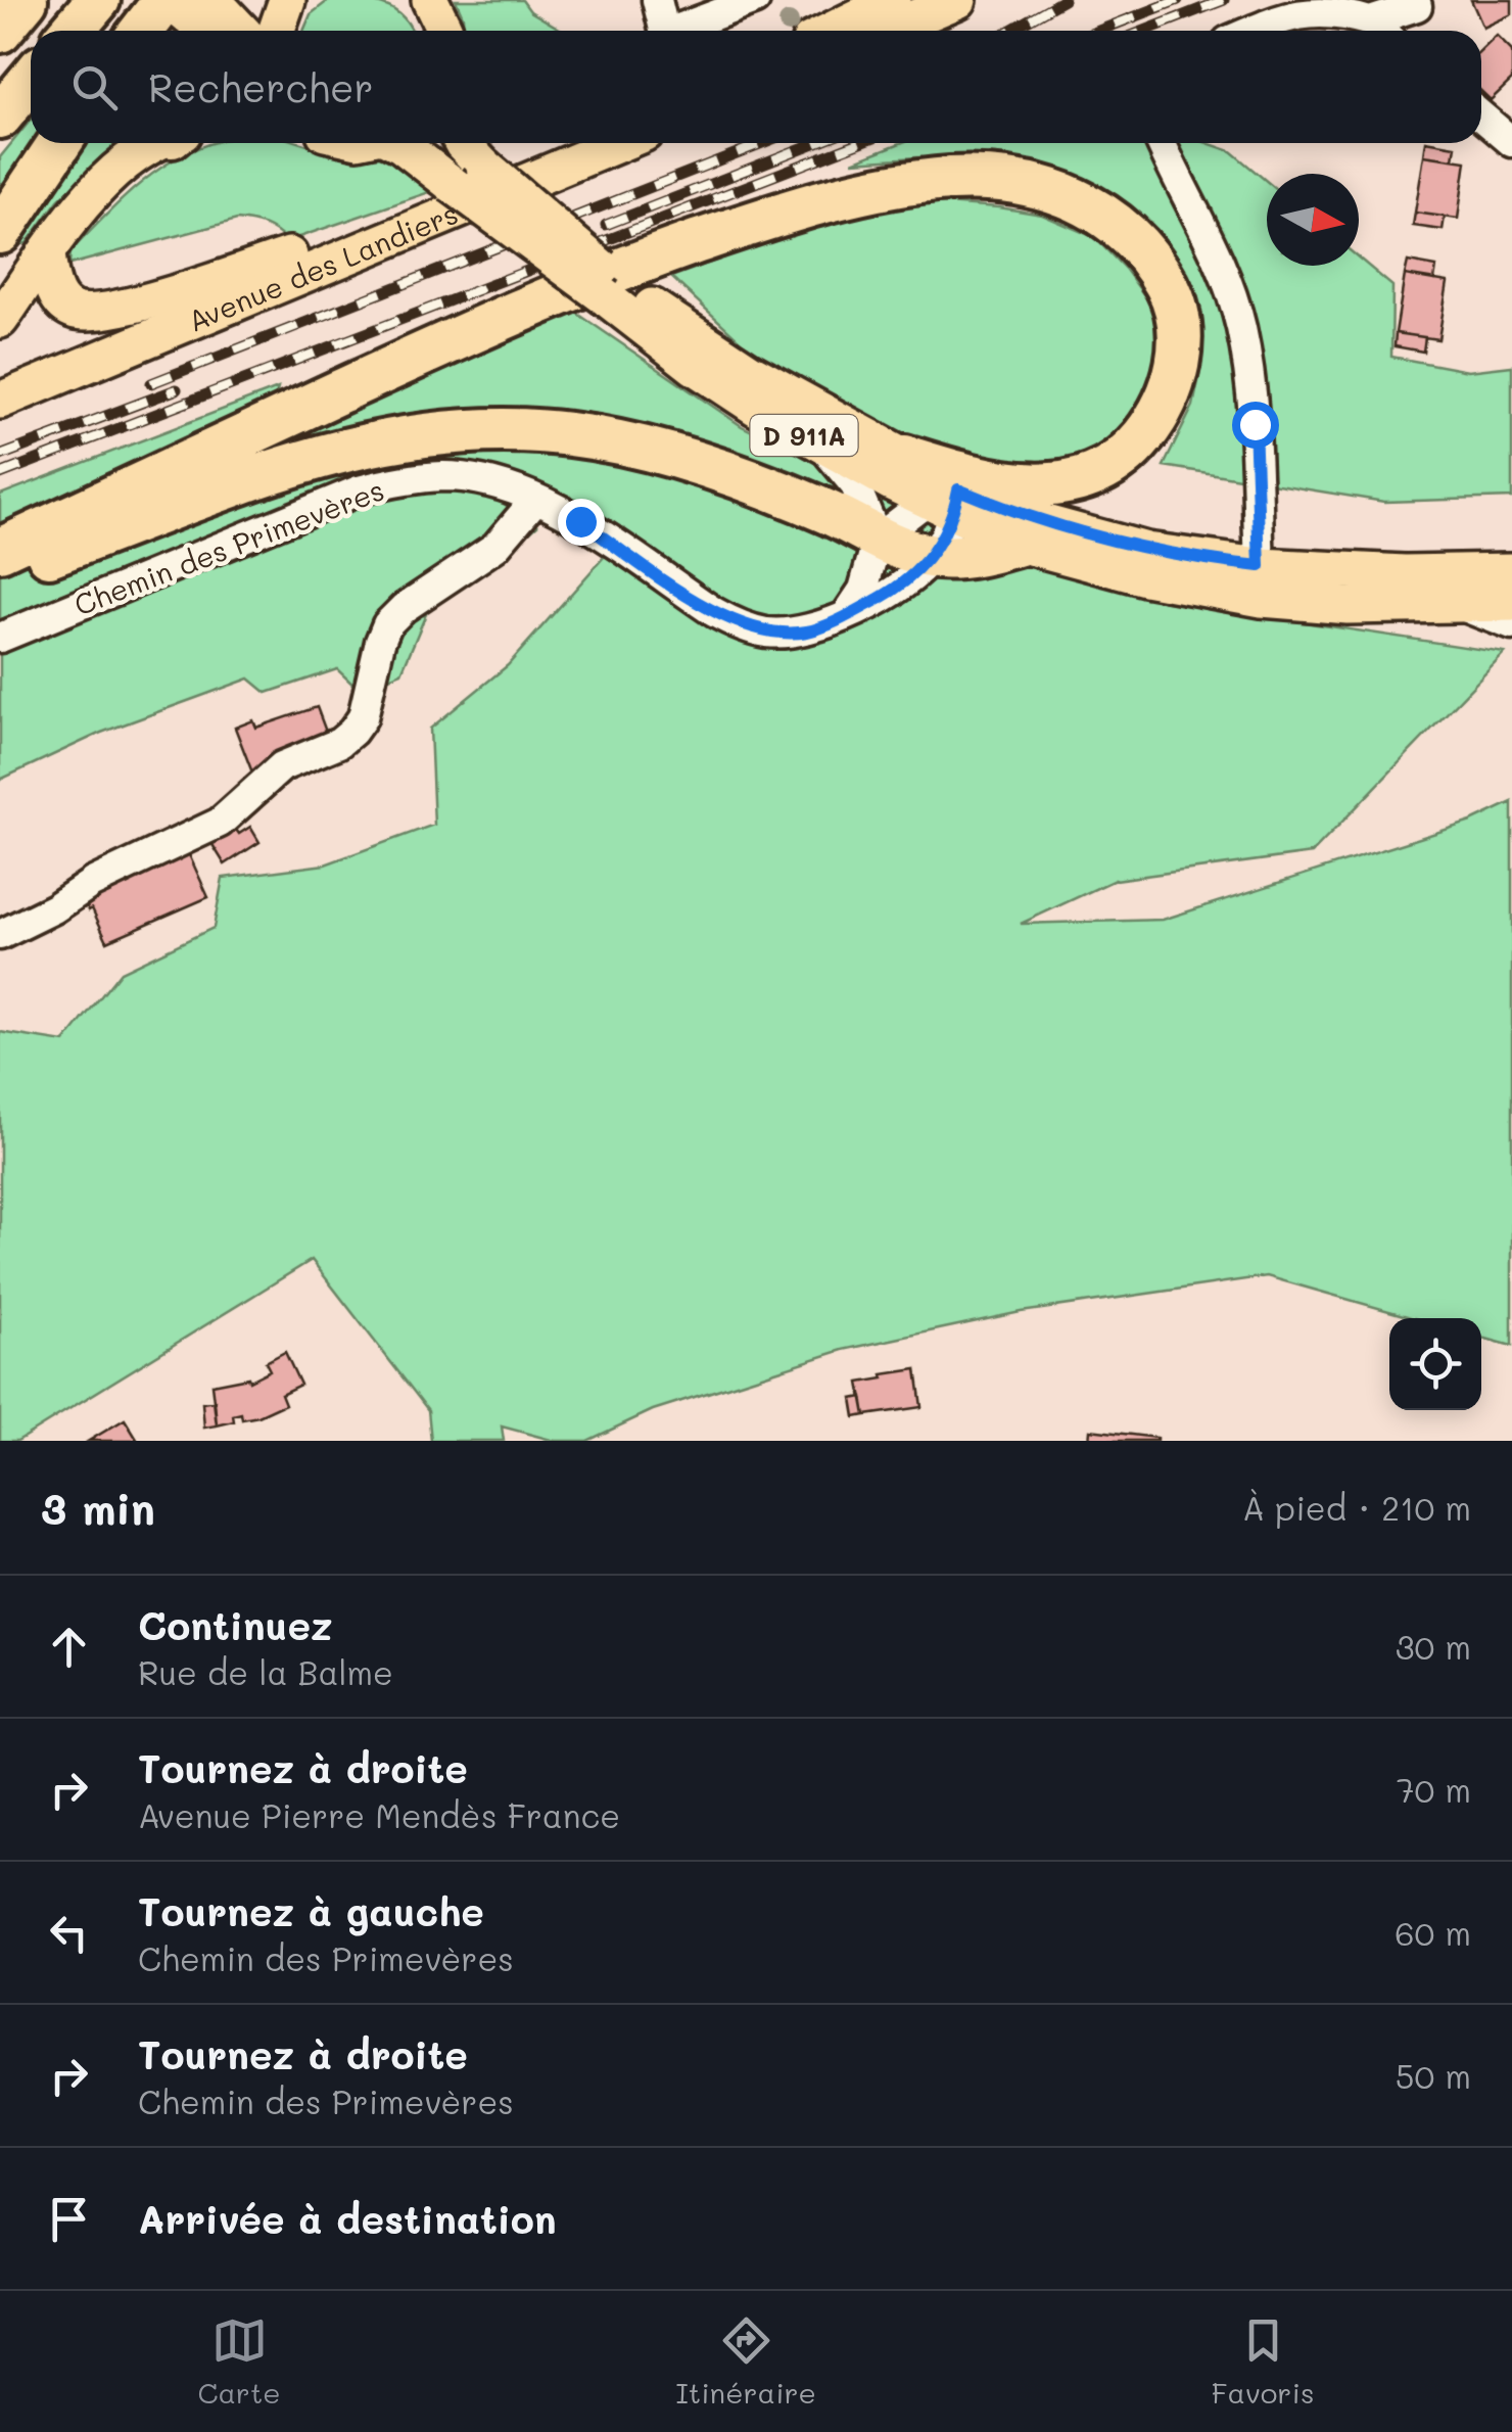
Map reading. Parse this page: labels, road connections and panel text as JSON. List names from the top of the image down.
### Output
{
  "streets": {
    "main road": ["Avenue des Landiers", "D 911A"],
    "street": ["Chemin des Primevères"]
  },
  "crossings": [
    ["D 911A", "Chemin des Primevères"]
  ],
  "north": "right",
  "page": {
    "search": "Rechercher",
    "heading": ["3 min", "À pied · 210 m"],
    "list": [
      ["Continuez", "Rue de la Balme", "30 m"],
      ["Tournez à droite", "Avenue Pierre Mendès France", "70 m"],
      ["Tournez à gauche", "Chemin des Primevères", "60 m"],
      ["Tournez à droite", "Chemin des Primevères", "50 m"],
      "Arrivée à destination"
    ],
    "nav": ["Carte", "Itinéraire", "Favoris"]
  }
}
